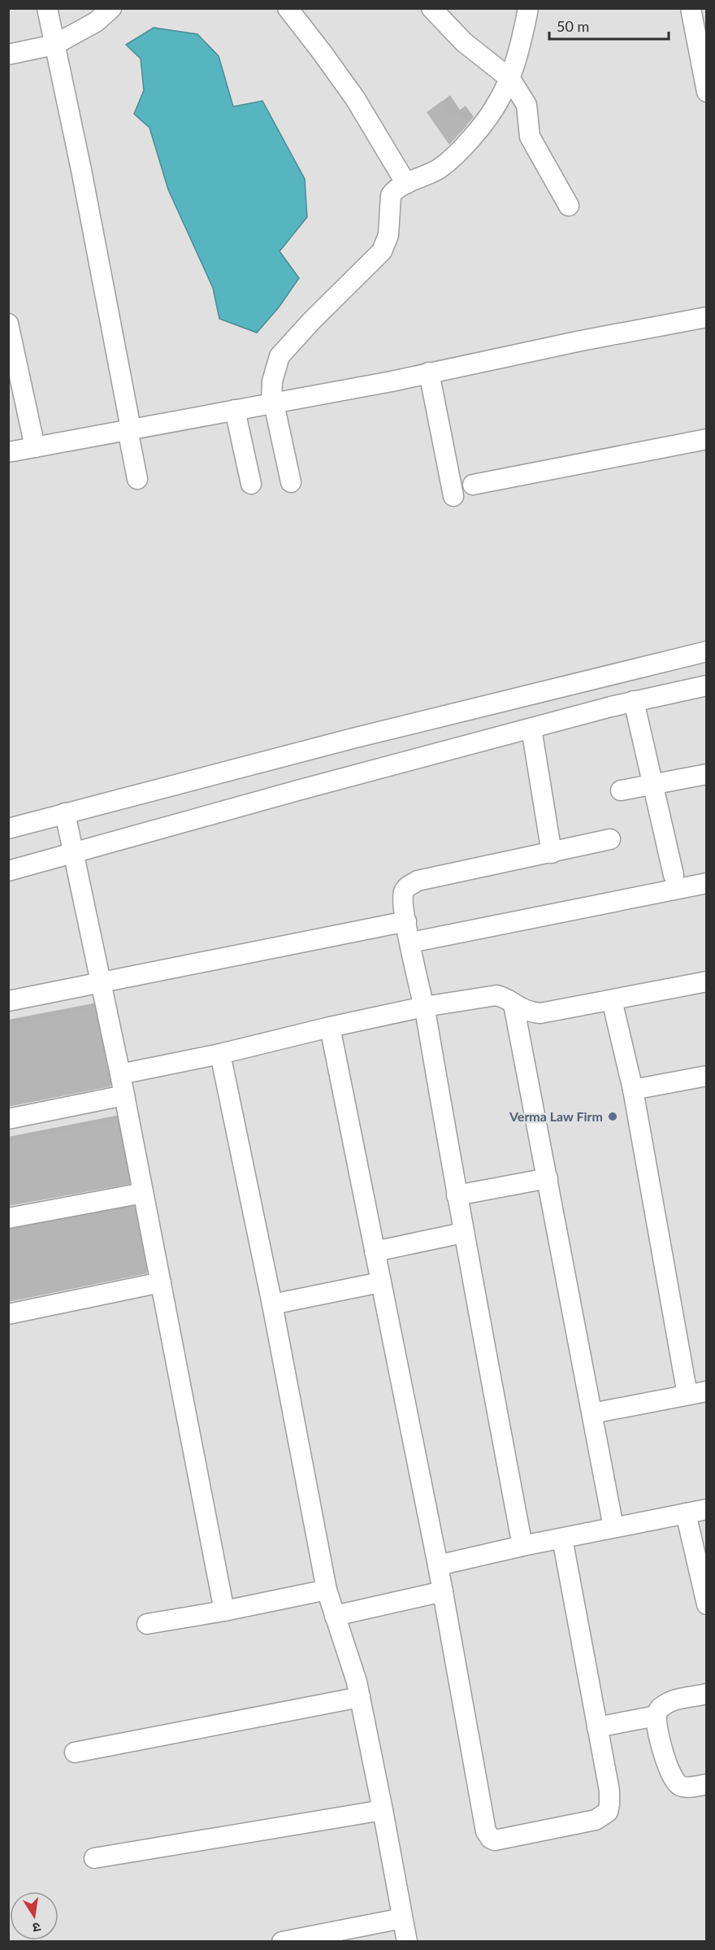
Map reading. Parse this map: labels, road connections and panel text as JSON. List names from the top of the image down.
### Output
{
  "places": ["Verma Law Firm"],
  "scale_bar": "50 m",
  "north": "bottom"
}
